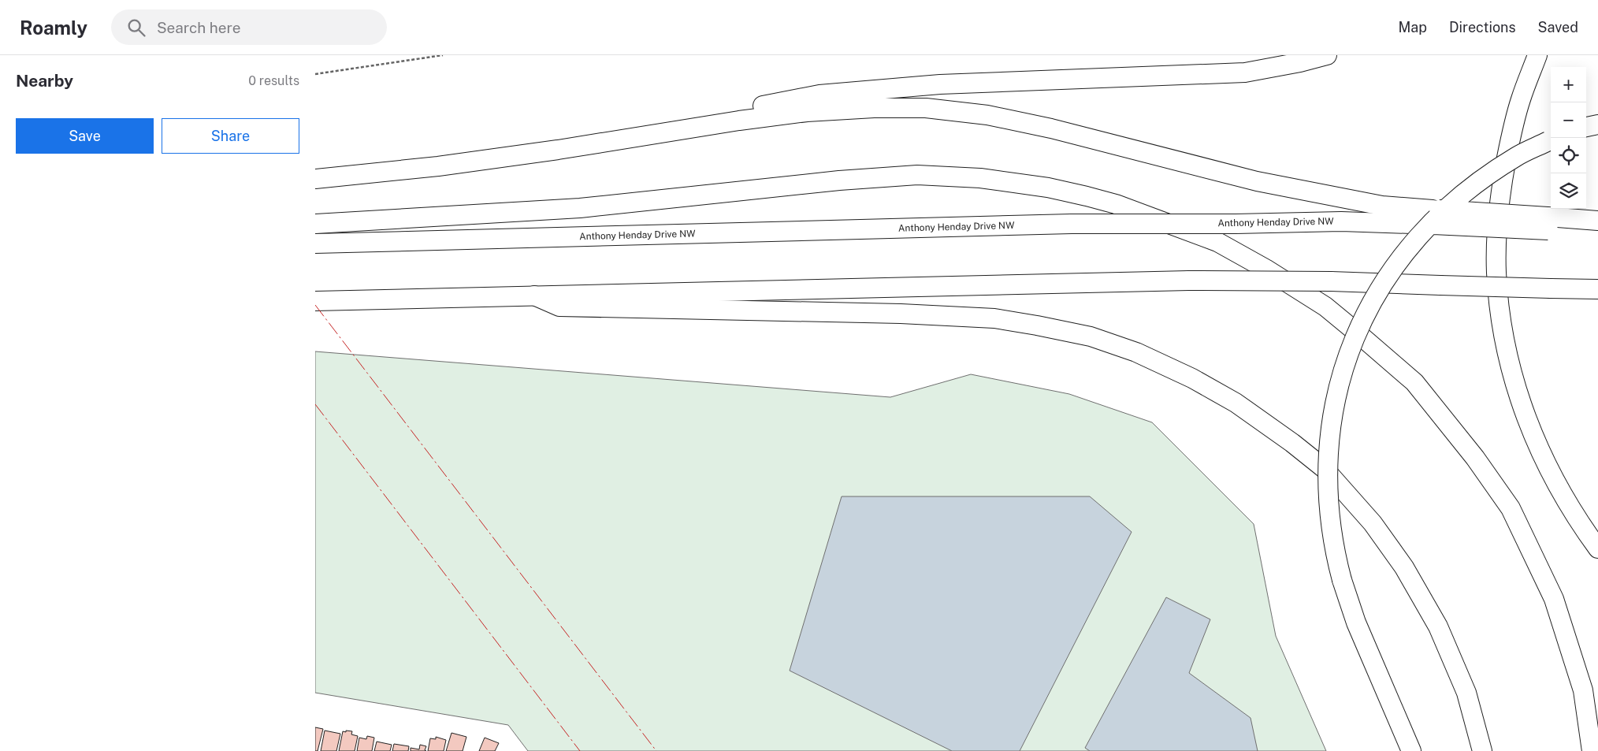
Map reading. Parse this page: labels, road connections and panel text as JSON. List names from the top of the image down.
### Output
{
  "streets": {
    "highway": ["Anthony Henday Drive NW"]
  },
  "page": {
    "header": "Roamly",
    "search": "Search here",
    "nav": ["Map", "Directions", "Saved"],
    "heading": ["Nearby", "0 results"],
    "map_buttons": ["+", "−"],
    "buttons": ["Save", "Share"]
  }
}
